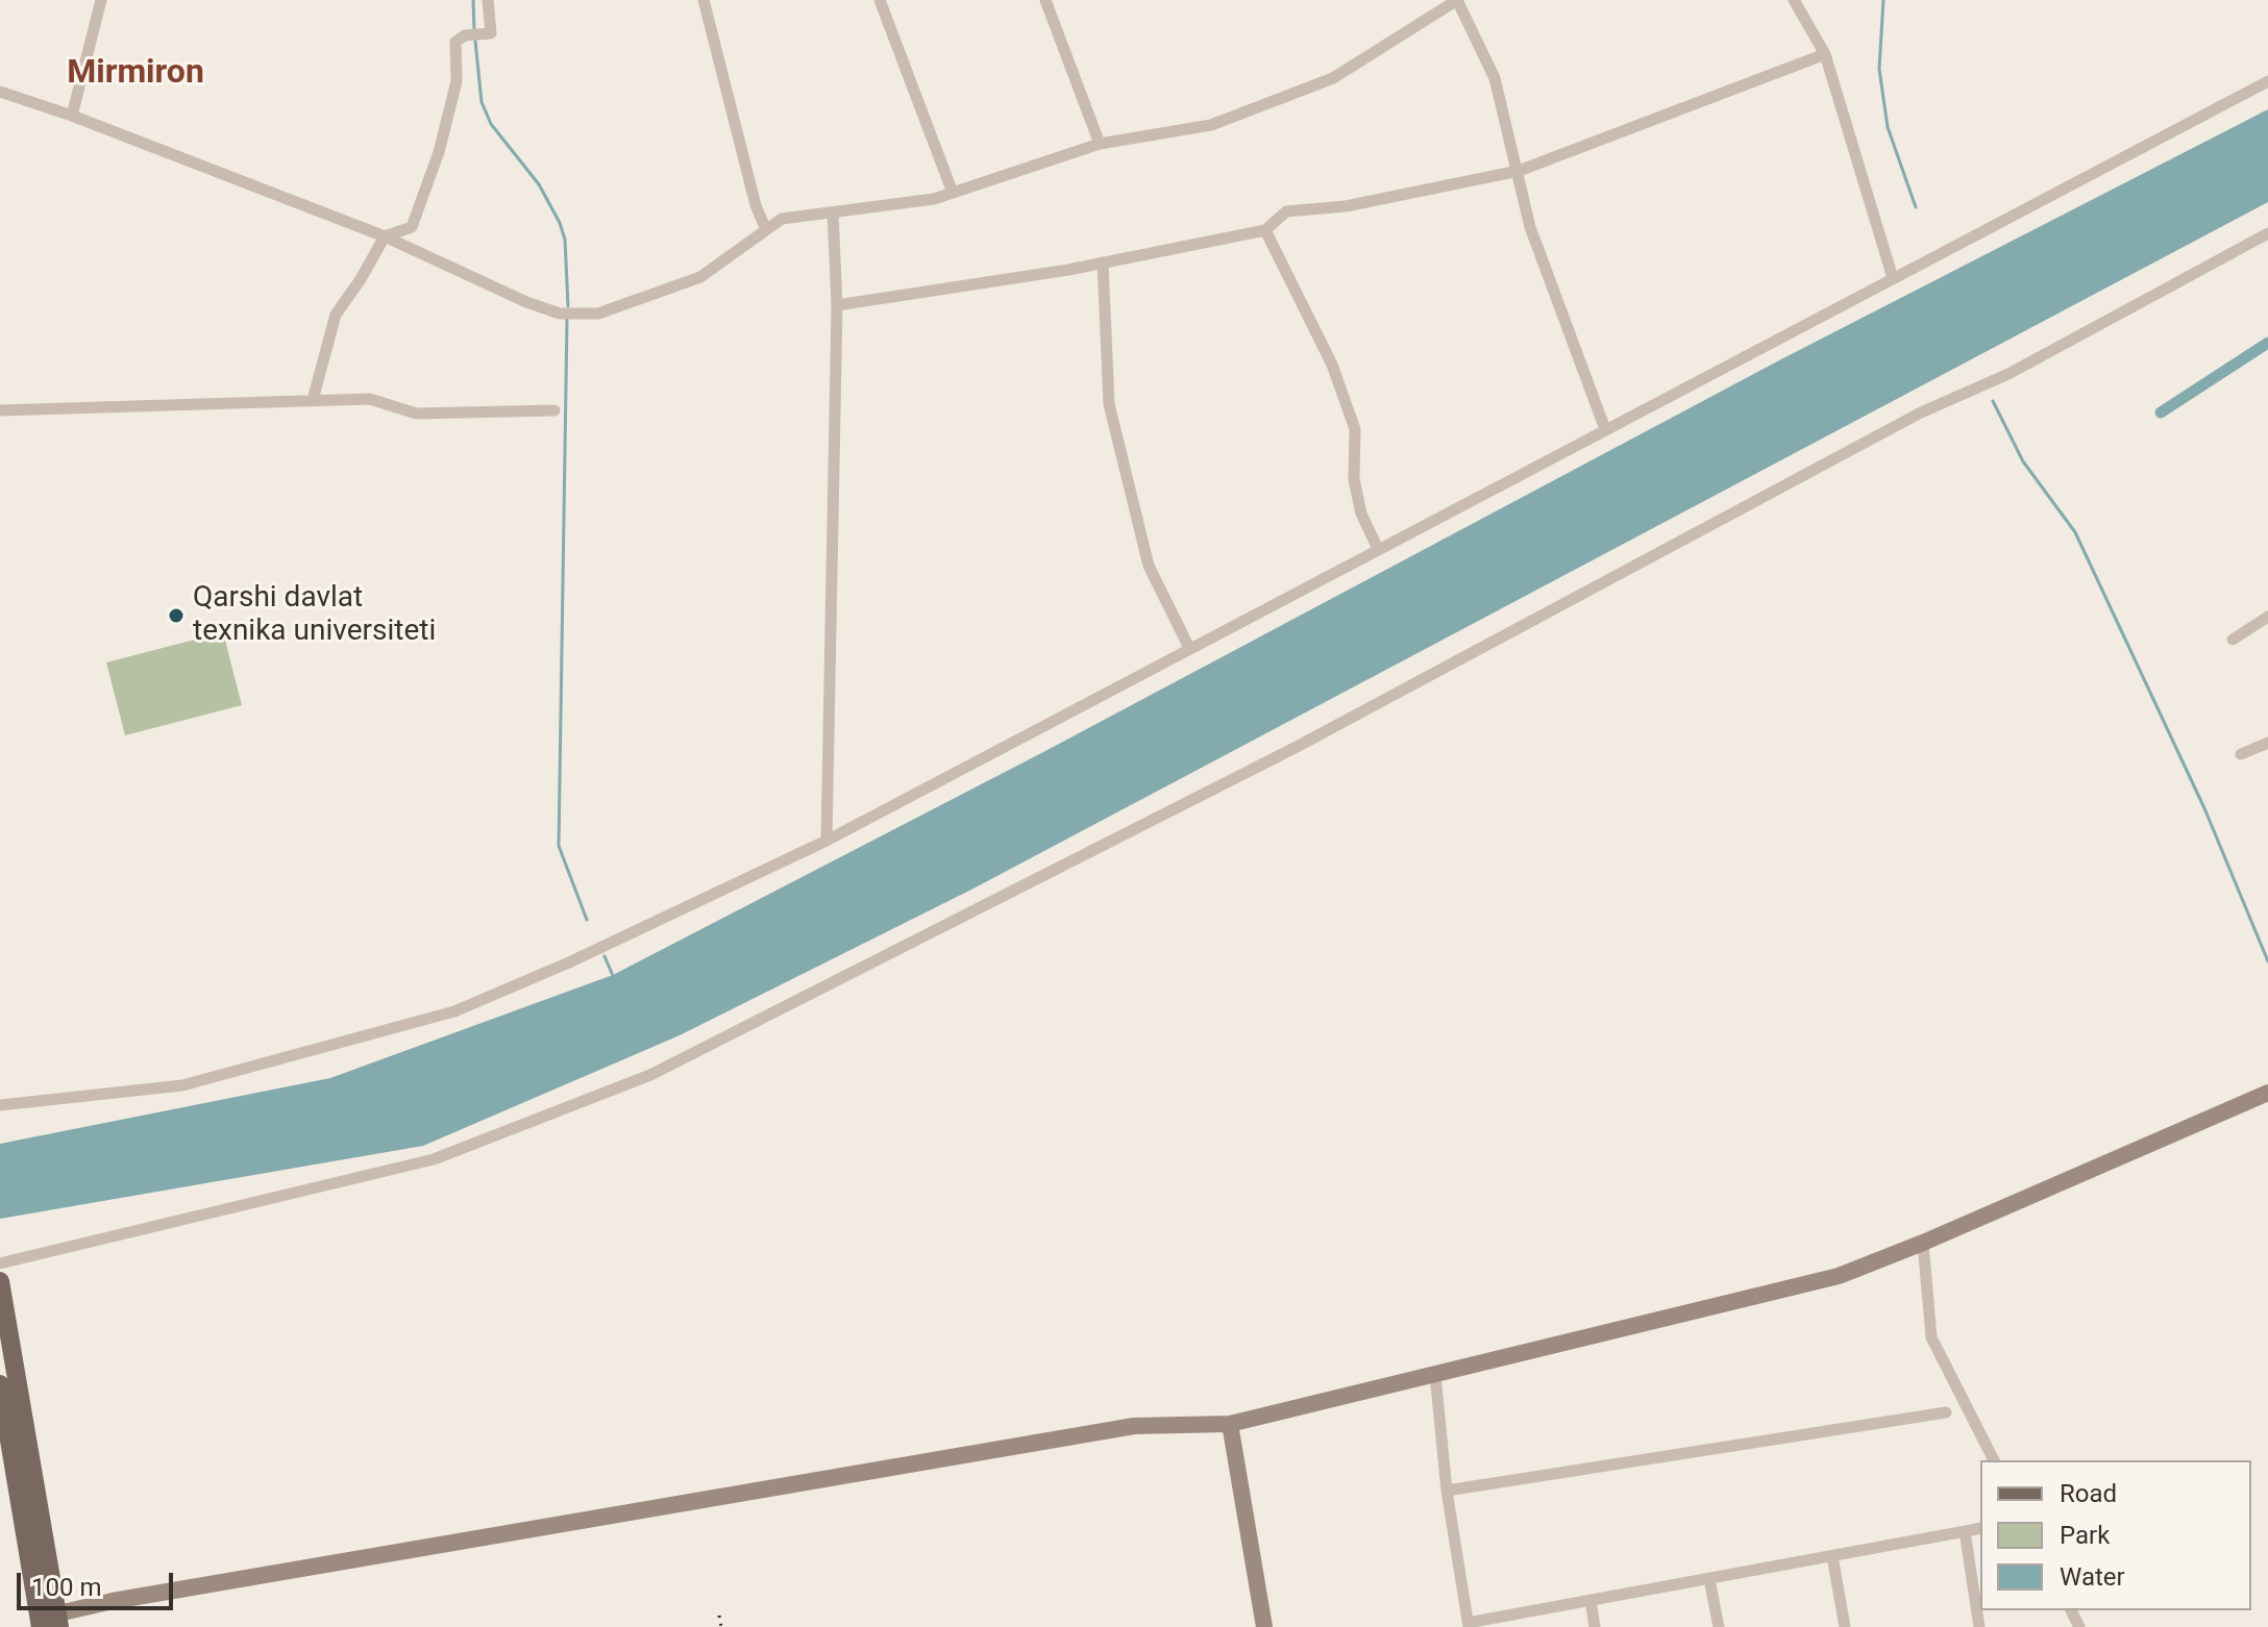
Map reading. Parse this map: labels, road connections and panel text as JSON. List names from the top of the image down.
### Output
{
  "districts": ["Mirmiron"],
  "places": ["Qarshi davlat texnika universiteti"],
  "legend": ["Road", "Park", "Water"],
  "scale_bar": "100 m"
}
